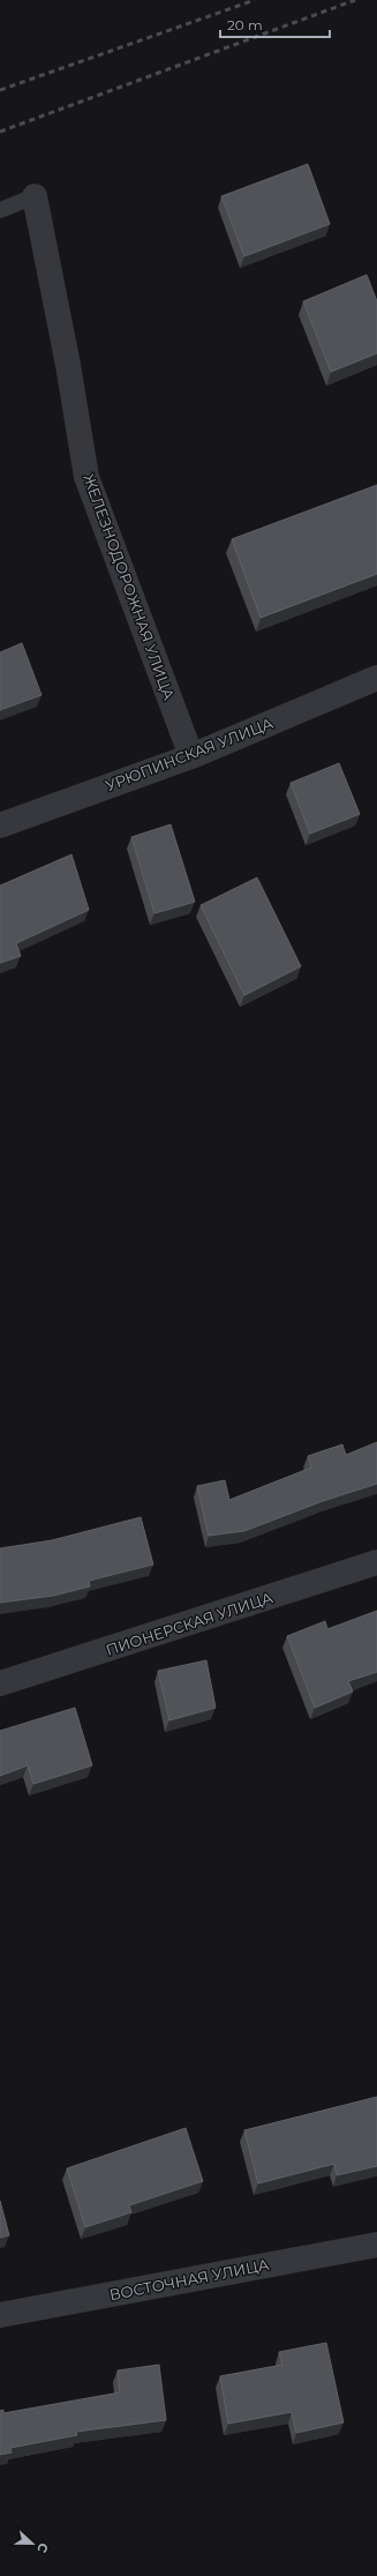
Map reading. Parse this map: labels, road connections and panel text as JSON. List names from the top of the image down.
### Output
{
  "streets": {
    "street": [
      "ЖЕЛЕЗНОДОРОЖНАЯ УЛИЦА",
      "УРЮПИНСКАЯ УЛИЦА",
      "ПИОНЕРСКАЯ УЛИЦА",
      "ВОСТОЧНАЯ УЛИЦА"
    ]
  },
  "crossings": [
    ["ЖЕЛЕЗНОДОРОЖНАЯ УЛИЦА", "УРЮПИНСКАЯ УЛИЦА"]
  ],
  "scale_bar": "20 m",
  "north": "right"
}
